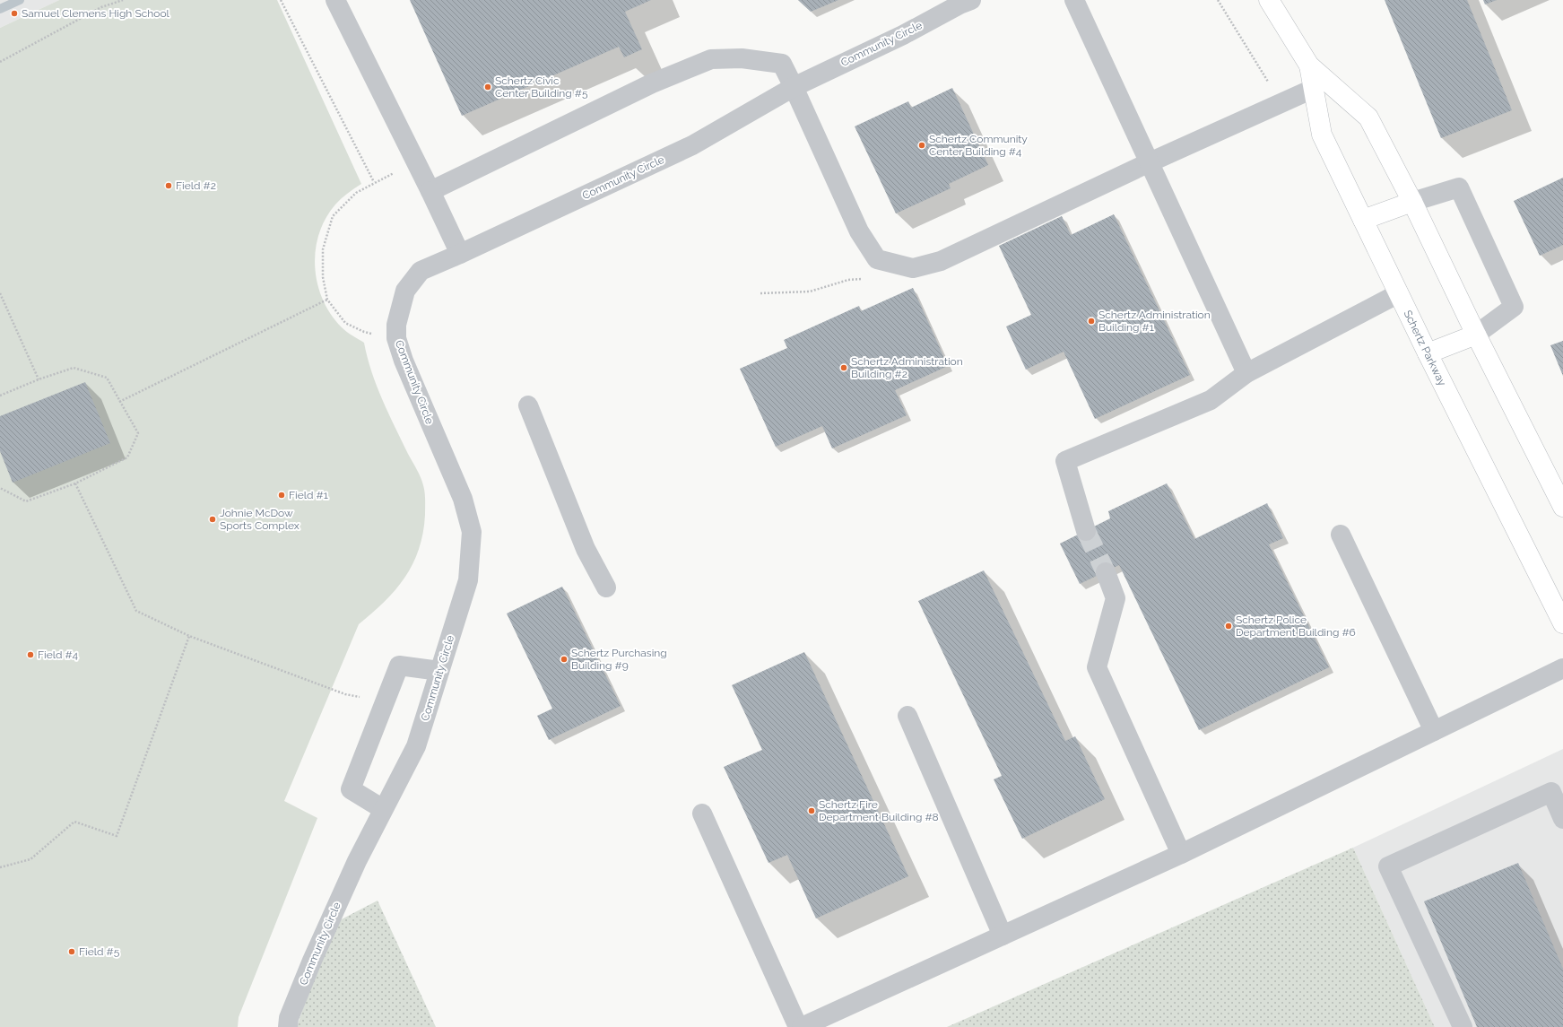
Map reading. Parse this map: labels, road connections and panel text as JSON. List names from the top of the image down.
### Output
{
  "streets": {
    "main road": ["Schertz Parkway"],
    "street": ["Community Circle"]
  },
  "places": [
    "Samuel Clemens High School",
    "Schertz Civic Center Building #5",
    "Schertz Community Center Building #4",
    "Field #2",
    "Schertz Administration Building #1",
    "Schertz Administration Building #2",
    "Field #1",
    "Johnie McDow Sports Complex",
    "Schertz Police Department Building #6",
    "Field #4",
    "Schertz Purchasing Building #9",
    "Schertz Fire Department Building #8",
    "Field #5"
  ]
}
